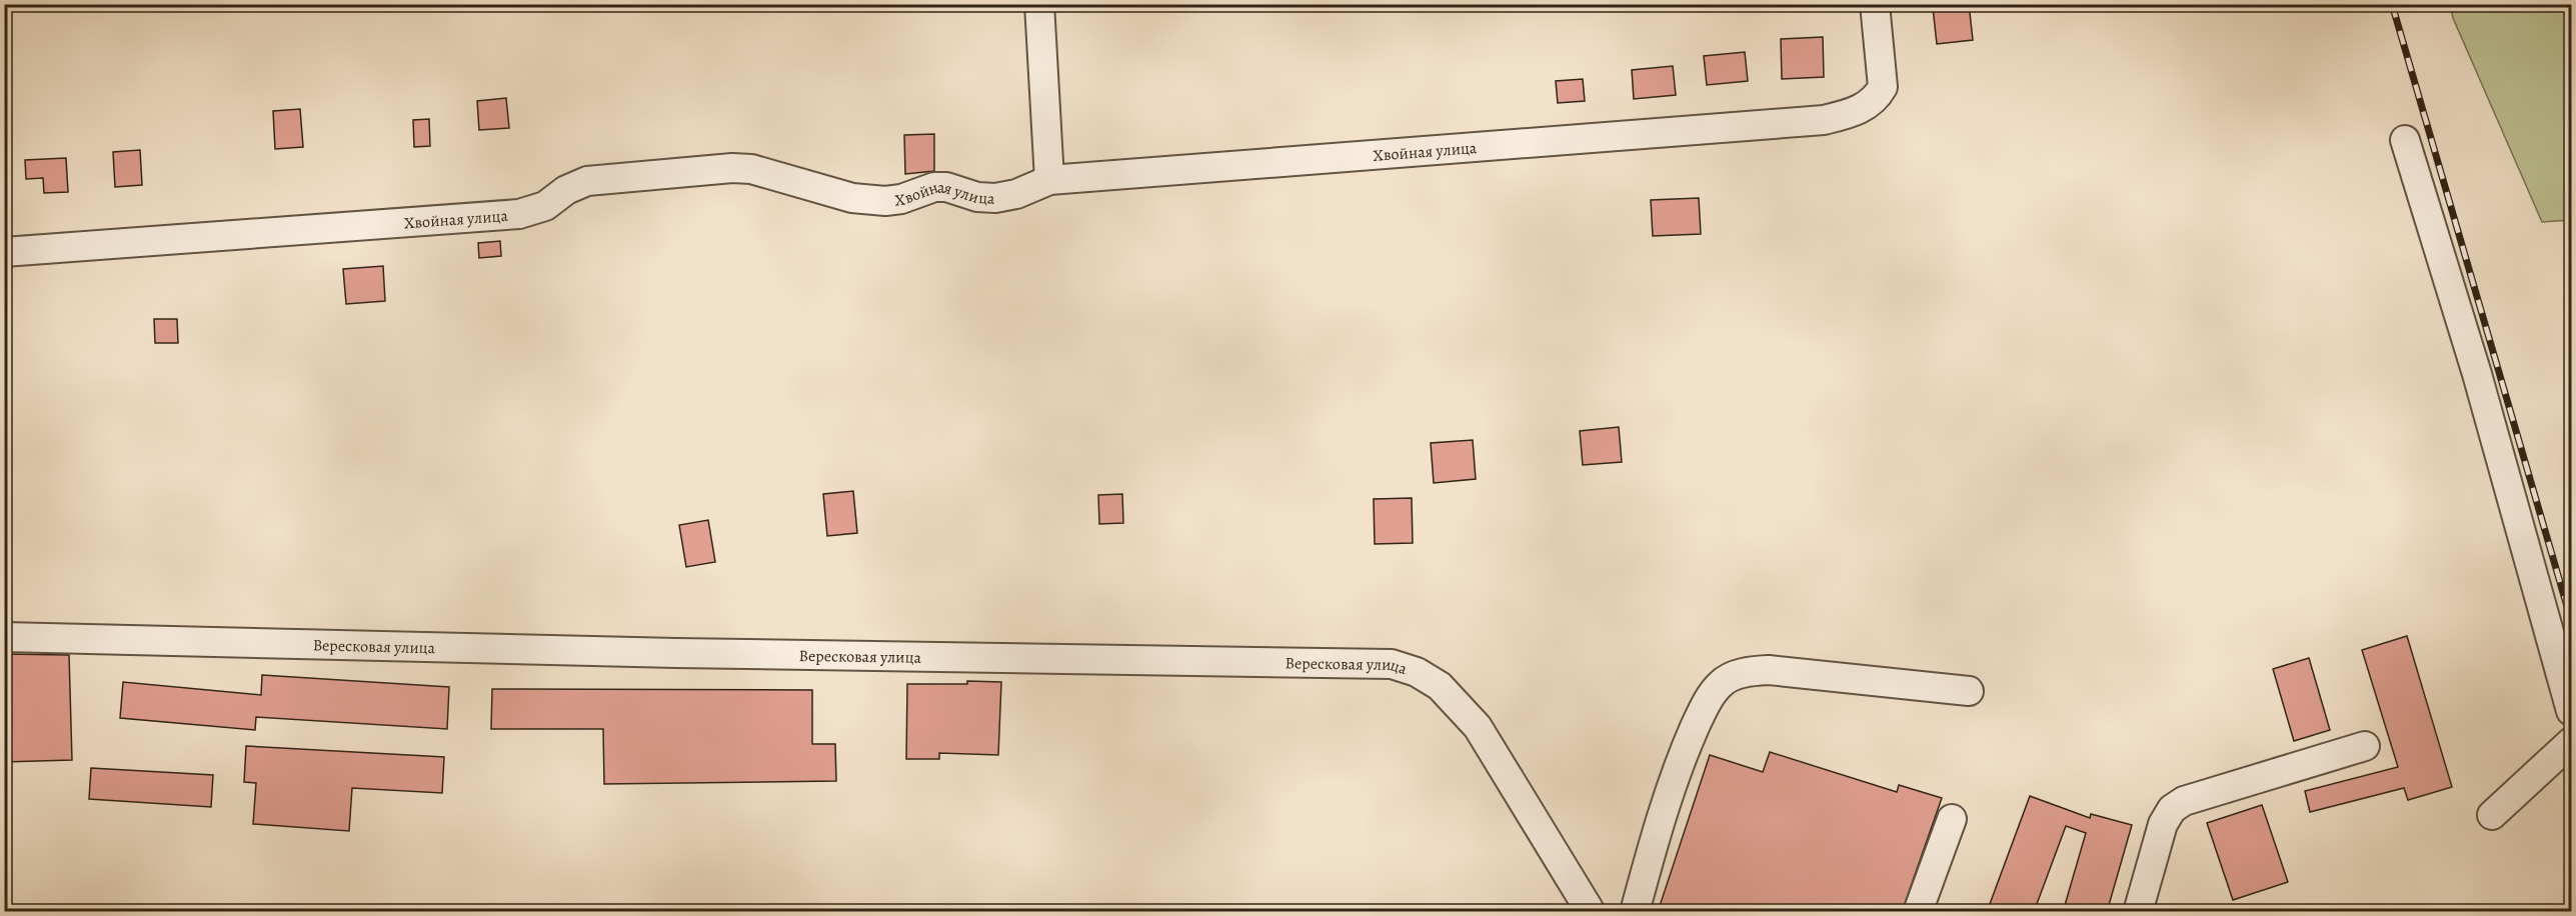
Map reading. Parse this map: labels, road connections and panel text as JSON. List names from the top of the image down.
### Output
{
  "streets": {
    "street": ["Хвойная улица", "Вересковая улица"]
  }
}
